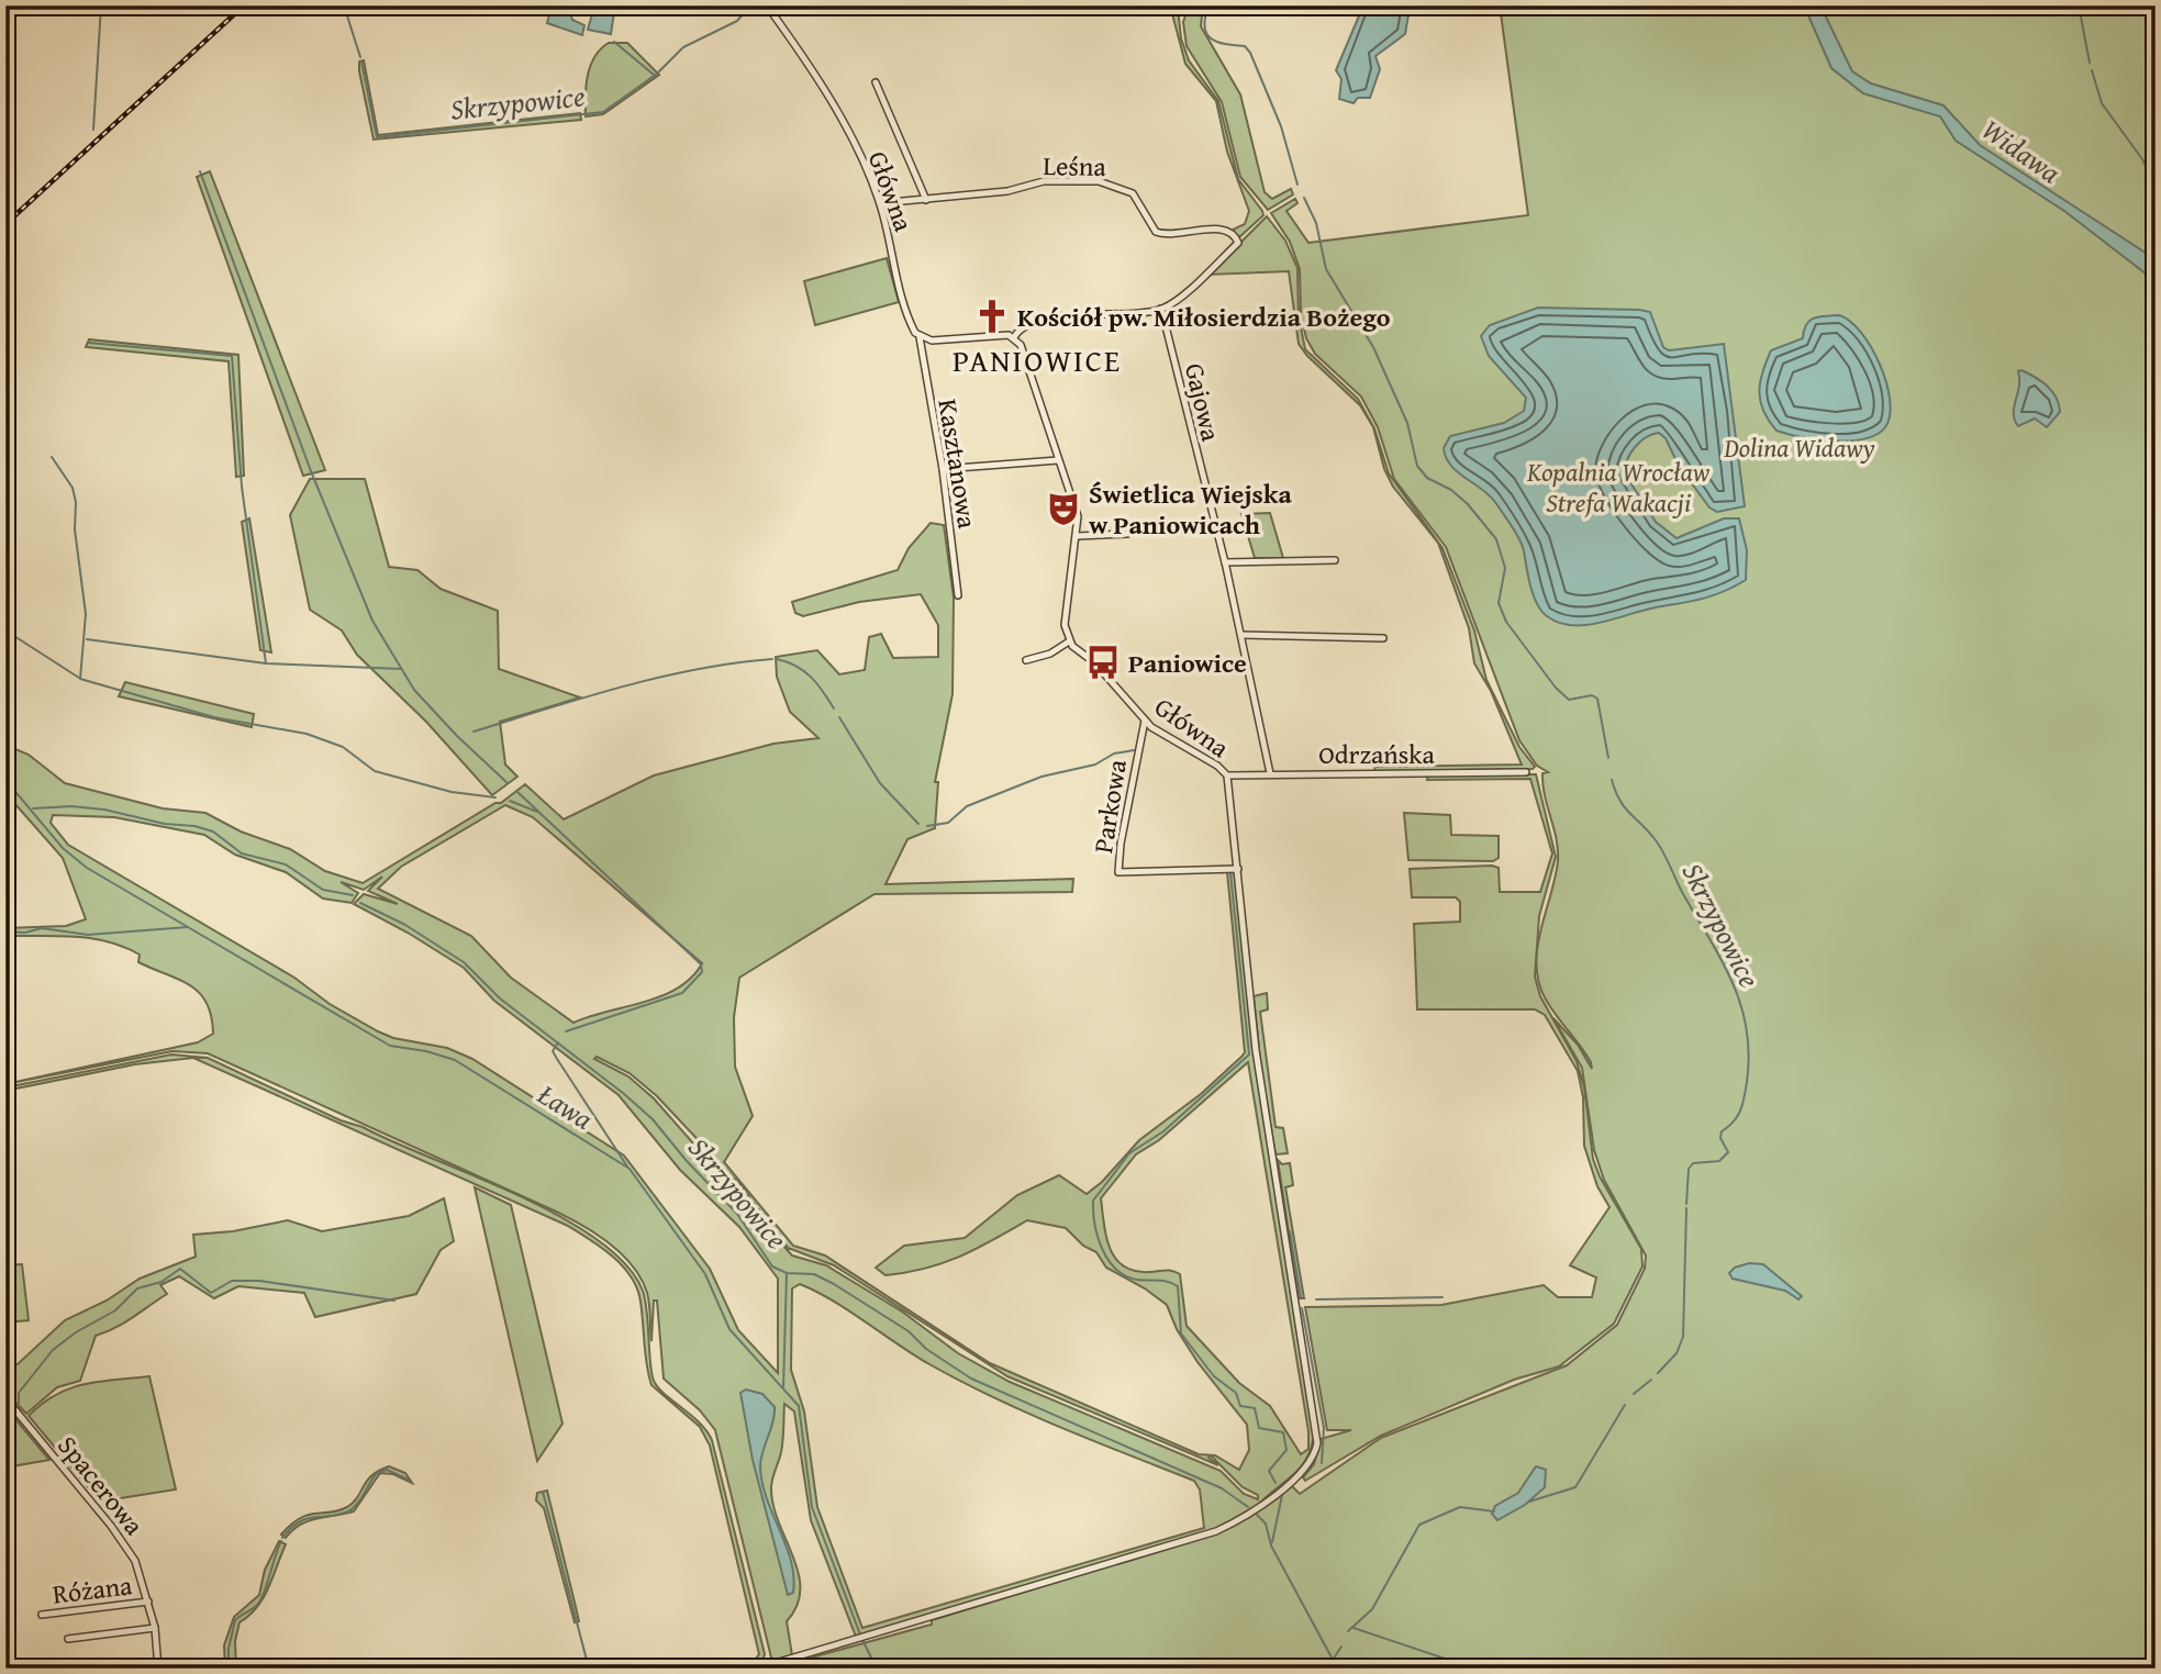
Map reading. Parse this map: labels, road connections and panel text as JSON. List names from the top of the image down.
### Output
{
  "streets": {
    "street": [
      "Leśna",
      "Główna",
      "Gajowa",
      "Kasztanowa",
      "Odrzańska",
      "Parkowa",
      "Spacerowa",
      "Różana"
    ]
  },
  "crossings": [
    ["Leśna", "Główna"],
    ["Leśna", "Gajowa"],
    ["Główna", "Kasztanowa"],
    ["Główna", "Odrzańska"],
    ["Główna", "Parkowa"],
    ["Gajowa", "Odrzańska"],
    ["Spacerowa", "Różana"]
  ],
  "districts": ["PANIOWICE"],
  "water": ["Skrzypowice", "Widawa", "Ława"],
  "parks": ["Dolina Widawy", "Kopalnia Wrocław Strefa Wakacji"],
  "places": {
    "church": ["Kościół pw. Miłosierdzia Bożego"],
    "theatre": ["Świetlica Wiejska w Paniowicach"],
    "bus stop": ["Paniowice"]
  }
}
